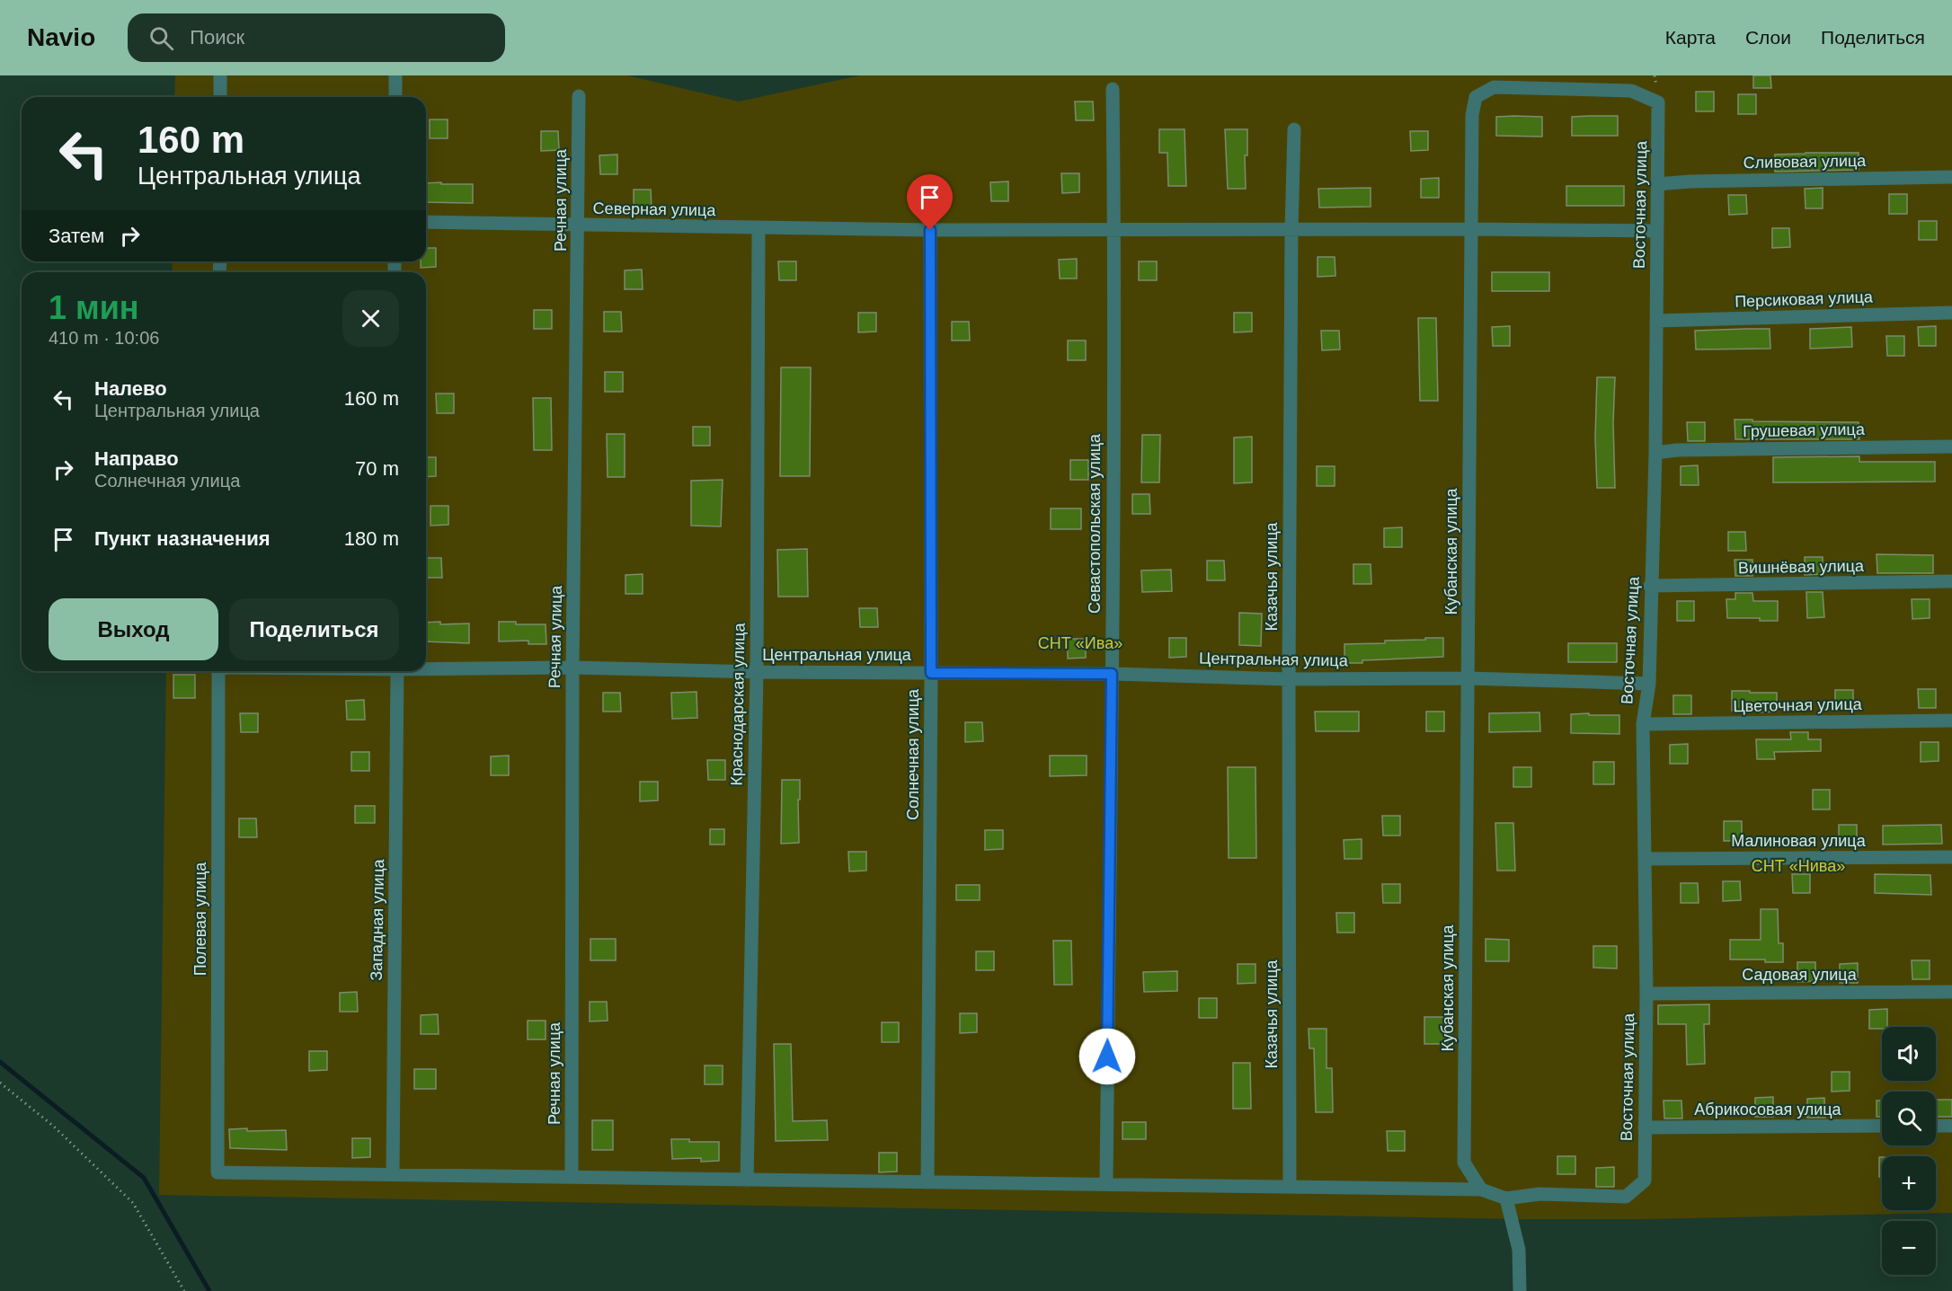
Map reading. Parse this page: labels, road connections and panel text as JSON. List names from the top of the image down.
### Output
{
  "streets": {
    "street": [
      "Сливовая улица",
      "Речная улица",
      "Восточная улица",
      "Северная улица",
      "Персиковая улица",
      "Грушевая улица",
      "Севастопольская улица",
      "Кубанская улица",
      "Вишнёвая улица",
      "Казачья улица",
      "Центральная улица",
      "Краснодарская улица",
      "Цветочная улица",
      "Солнечная улица",
      "Малиновая улица",
      "Полевая улица",
      "Западная улица",
      "Садовая улица",
      "Абрикосовая улица"
    ]
  },
  "crossings": [
    ["Сливовая улица", "Восточная улица"],
    ["Речная улица", "Северная улица"],
    ["Речная улица", "Центральная улица"],
    ["Восточная улица", "Северная улица"],
    ["Восточная улица", "Персиковая улица"],
    ["Восточная улица", "Грушевая улица"],
    ["Восточная улица", "Кубанская улица"],
    ["Восточная улица", "Вишнёвая улица"],
    ["Восточная улица", "Центральная улица"],
    ["Восточная улица", "Цветочная улица"],
    ["Восточная улица", "Малиновая улица"],
    ["Восточная улица", "Садовая улица"],
    ["Восточная улица", "Абрикосовая улица"],
    ["Северная улица", "Севастопольская улица"],
    ["Северная улица", "Кубанская улица"],
    ["Северная улица", "Казачья улица"],
    ["Северная улица", "Краснодарская улица"],
    ["Северная улица", "Солнечная улица"],
    ["Севастопольская улица", "Центральная улица"],
    ["Кубанская улица", "Центральная улица"],
    ["Казачья улица", "Центральная улица"],
    ["Центральная улица", "Краснодарская улица"],
    ["Центральная улица", "Солнечная улица"],
    ["Полевая улица", "Западная улица"]
  ],
  "parks": ["СНТ «Ива»", "СНТ «Нива»"],
  "page": {
    "header": "Navio",
    "search": "Поиск",
    "nav": ["Карта", "Слои", "Поделиться"],
    "turn": ["160 m", "Центральная улица"],
    "then": "Затем",
    "heading": ["1 мин", "410 m · 10:06"],
    "list": [
      {
        "name": "Налево",
        "note": "Центральная улица",
        "value": "160 m"
      },
      {
        "name": "Направо",
        "note": "Солнечная улица",
        "value": "70 m"
      },
      {
        "name": "Пункт назначения",
        "value": "180 m"
      }
    ],
    "buttons": ["Выход", "Поделиться"],
    "map_buttons": ["+", "−"]
  }
}
